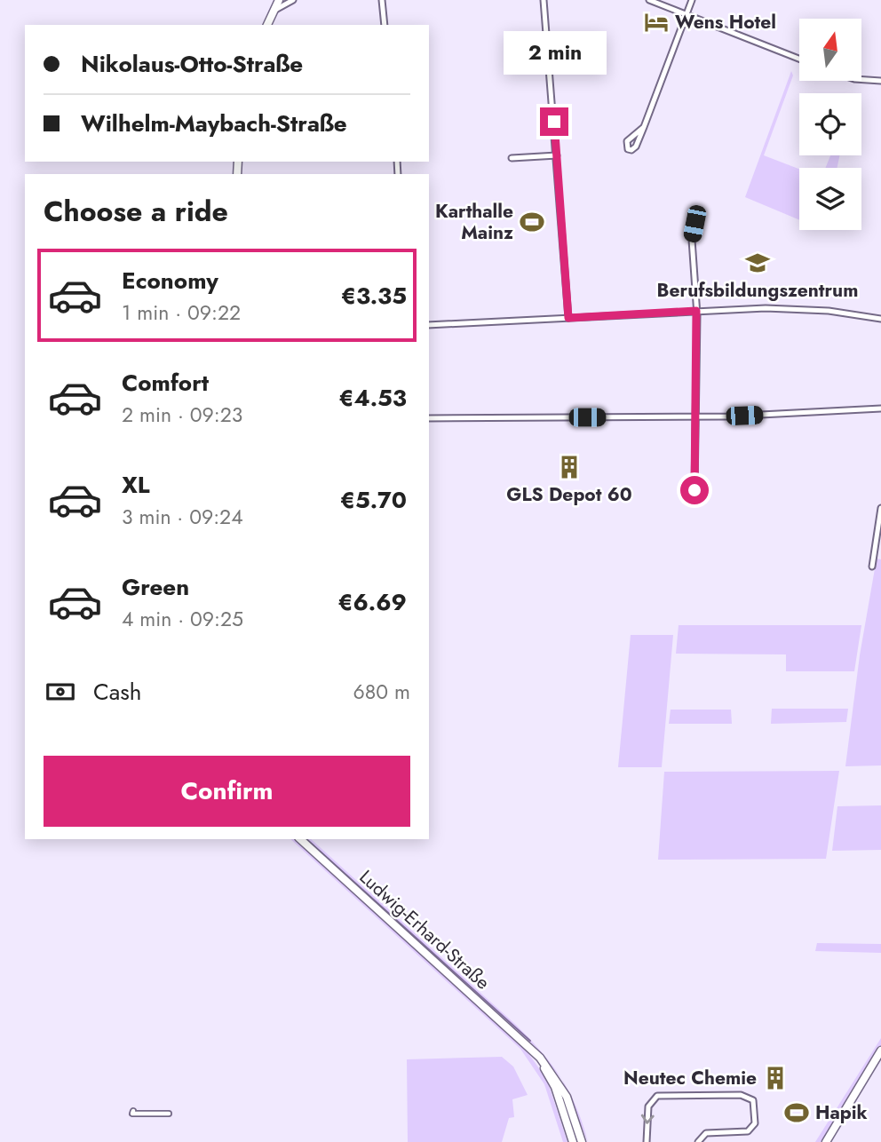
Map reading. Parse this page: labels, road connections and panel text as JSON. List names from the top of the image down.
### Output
{
  "streets": {
    "main road": ["Ludwig-Erhard-Straße"]
  },
  "places": {
    "hotel": ["Wens Hotel"],
    "sports": ["Karthalle Mainz", "Hapik"],
    "school or university": ["Berufsbildungszentrum"],
    "building": ["GLS Depot 60", "Neutec Chemie"]
  },
  "north": "top",
  "page": {
    "banner": ["Nikolaus-Otto-Straße", "Wilhelm-Maybach-Straße"],
    "bubble": "2 min",
    "heading": "Choose a ride",
    "list": [
      {
        "name": "Economy",
        "note": "1 min · 09:22",
        "value": "€3.35"
      },
      {
        "name": "Comfort",
        "note": "2 min · 09:23",
        "value": "€4.53"
      },
      {
        "name": "XL",
        "note": "3 min · 09:24",
        "value": "€5.70"
      },
      {
        "name": "Green",
        "note": "4 min · 09:25",
        "value": "€6.69"
      }
    ],
    "pay": ["Cash", "680 m"],
    "buttons": "Confirm"
  }
}
